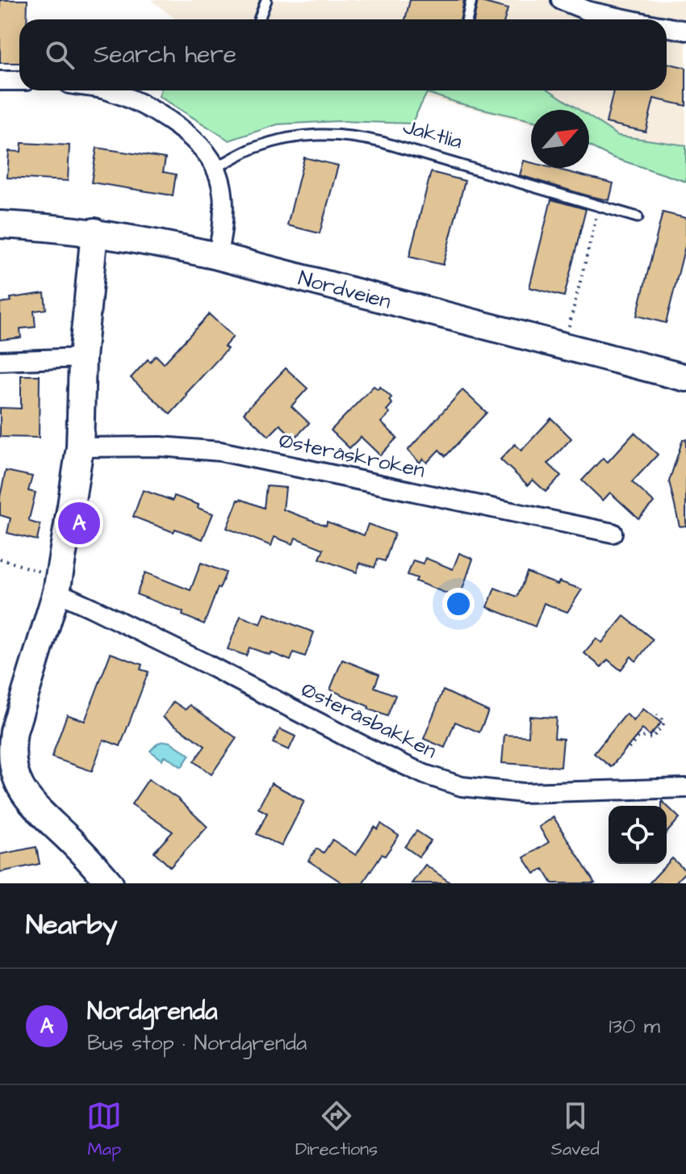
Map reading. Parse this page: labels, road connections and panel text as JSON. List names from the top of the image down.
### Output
{
  "streets": {
    "main road": ["Nordveien"],
    "street": ["Østeråskroken", "Østeråsbakken"],
    "lane": ["Jaktlia"]
  },
  "north": "top right",
  "page": {
    "search": "Search here",
    "pins": "A",
    "heading": "Nearby",
    "list": [
      {
        "mark": "A",
        "name": "Nordgrenda",
        "note": "Bus stop · Nordgrenda",
        "value": "130 m"
      }
    ],
    "nav": ["Map", "Directions", "Saved"]
  }
}
